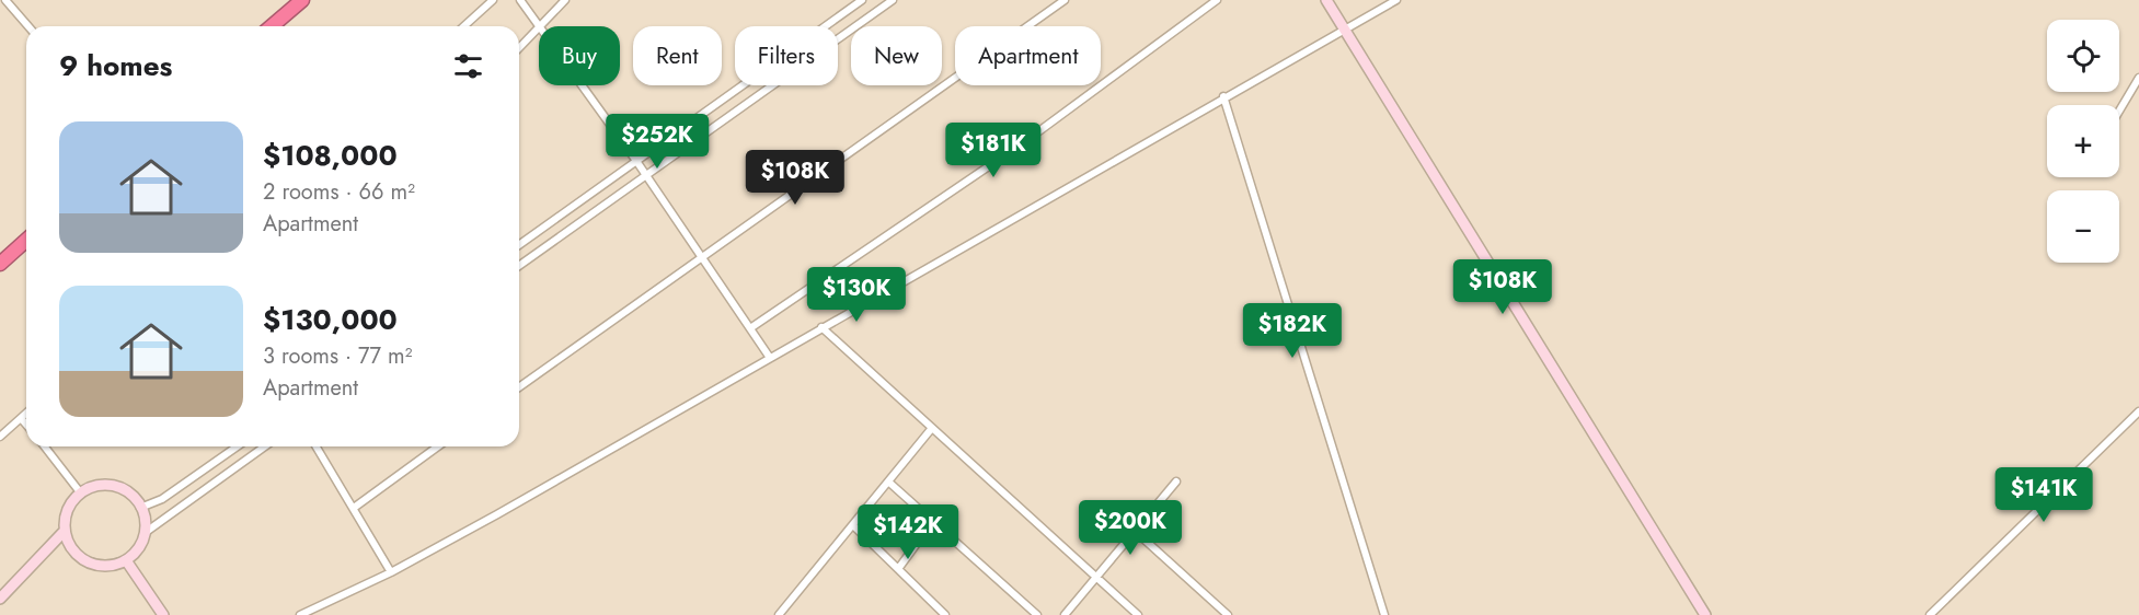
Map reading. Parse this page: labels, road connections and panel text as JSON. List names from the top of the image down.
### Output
{
  "page": {
    "map_buttons": ["+", "−"],
    "chip": [
      "Buy",
      "Rent",
      "Filters",
      "New",
      "Apartment"
    ],
    "heading": "9 homes",
    "list": [
      {
        "name": "$108,000",
        "note": "2 rooms · 66 m² · Apartment"
      },
      {
        "name": "$130,000",
        "note": "3 rooms · 77 m² · Apartment"
      }
    ],
    "price": [
      "$252K",
      "$181K",
      "$108K",
      "$108K",
      "$130K",
      "$182K",
      "$141K",
      "$200K",
      "$142K"
    ]
  }
}
